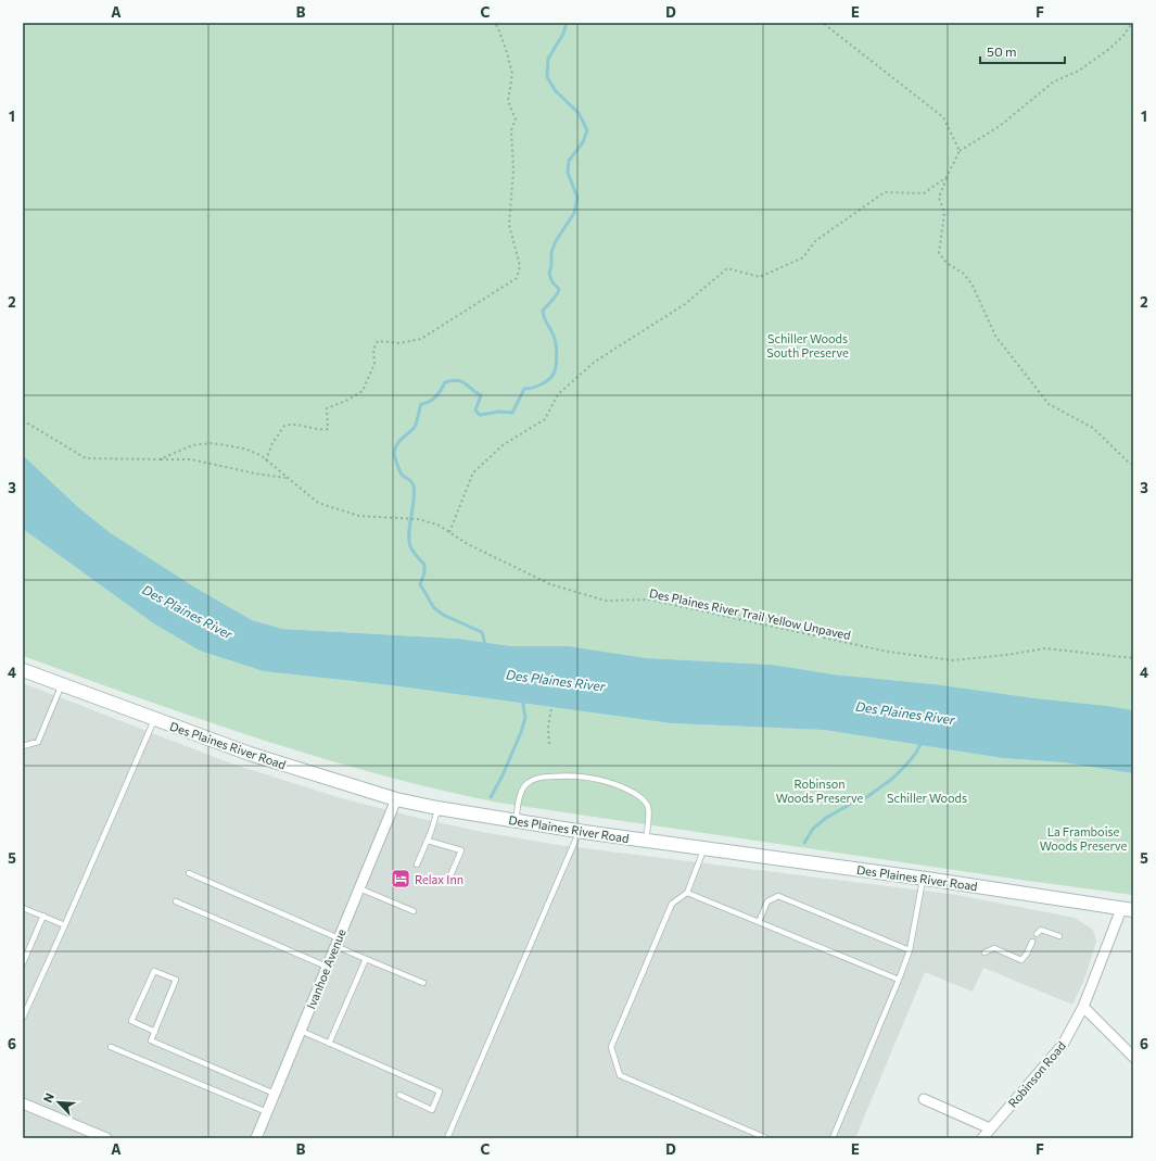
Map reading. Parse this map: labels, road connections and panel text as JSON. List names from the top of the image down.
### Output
{
  "streets": {
    "main road": ["Des Plaines River Road"],
    "street": ["Ivanhoe Avenue", "Robinson Road"],
    "path": ["Des Plaines River Trail Yellow Unpaved"]
  },
  "crossings": [
    ["Des Plaines River Road", "Ivanhoe Avenue"],
    ["Des Plaines River Road", "Robinson Road"]
  ],
  "water": ["Des Plaines River"],
  "parks": [
    "Schiller Woods South Preserve",
    "Robinson Woods Preserve",
    "Schiller Woods",
    "La Framboise Woods Preserve"
  ],
  "places": {
    "hotel": ["Relax Inn"]
  },
  "scale_bar": "50 m",
  "north": "top left",
  "grid": {
    "columns": [
      "A",
      "B",
      "C",
      "D",
      "E",
      "F"
    ],
    "rows": [
      "1",
      "2",
      "3",
      "4",
      "5",
      "6"
    ]
  }
}
